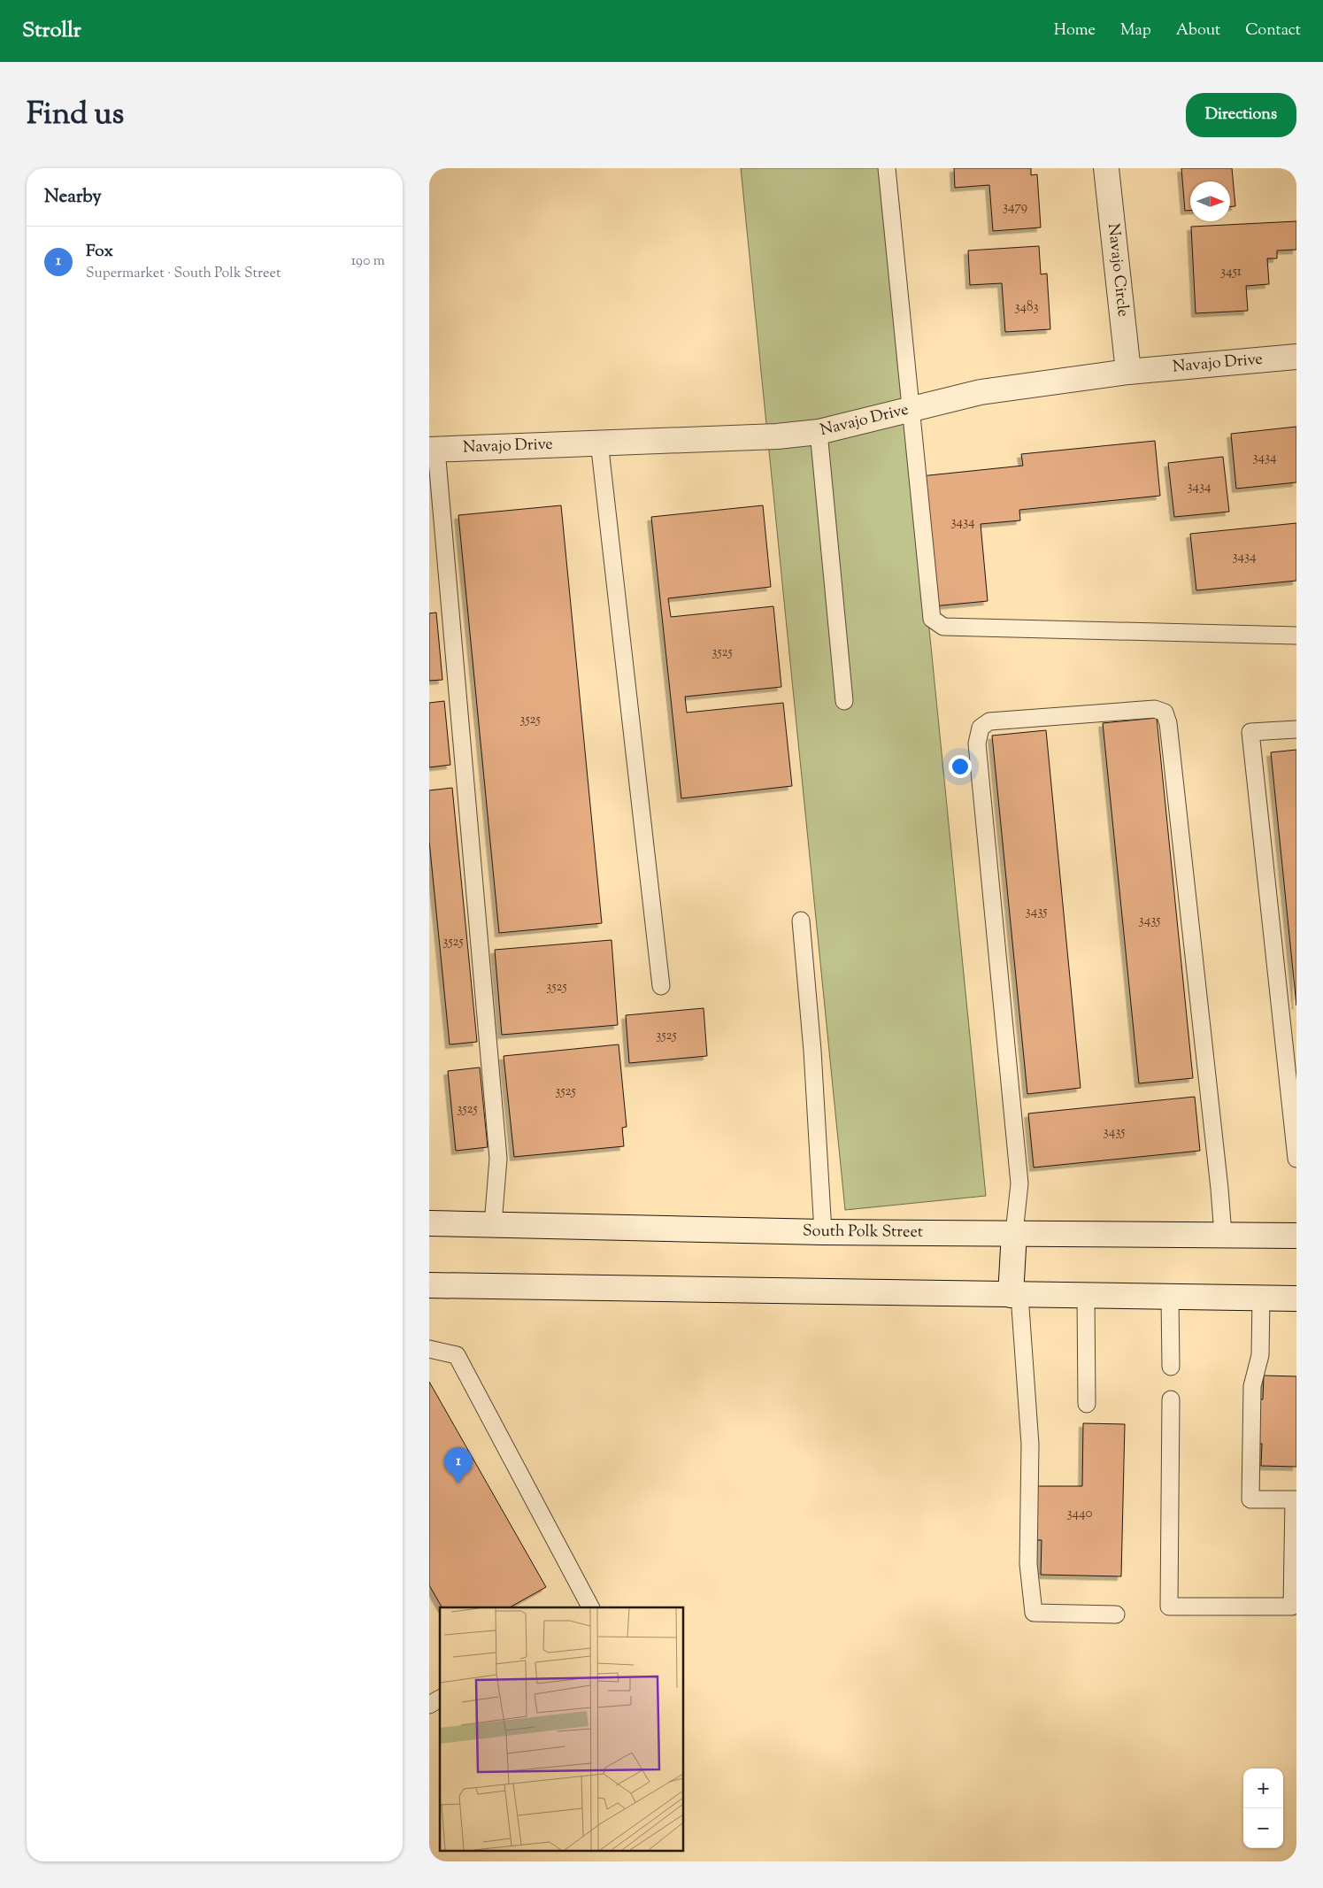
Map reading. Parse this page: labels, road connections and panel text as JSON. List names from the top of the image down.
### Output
{
  "streets": {
    "main road": ["Navajo Circle", "Navajo Drive", "South Polk Street"]
  },
  "crossings": [
    ["Navajo Circle", "Navajo Drive"]
  ],
  "house_numbers": [
    "3479",
    "3451",
    "3483",
    "3434",
    "3434",
    "3434",
    "3434",
    "3525",
    "3525",
    "3435",
    "3435",
    "3525",
    "3525",
    "3525",
    "3525",
    "3525",
    "3435",
    "3440"
  ],
  "north": "right",
  "page": {
    "header": "Strollr",
    "nav": [
      "Home",
      "Map",
      "About",
      "Contact"
    ],
    "title": "Find us",
    "buttons": "Directions",
    "heading": "Nearby",
    "list": [
      {
        "mark": "1",
        "name": "Fox",
        "note": "Supermarket · South Polk Street",
        "value": "190 m"
      }
    ],
    "pins": "1",
    "map_buttons": ["+", "−"]
  }
}
